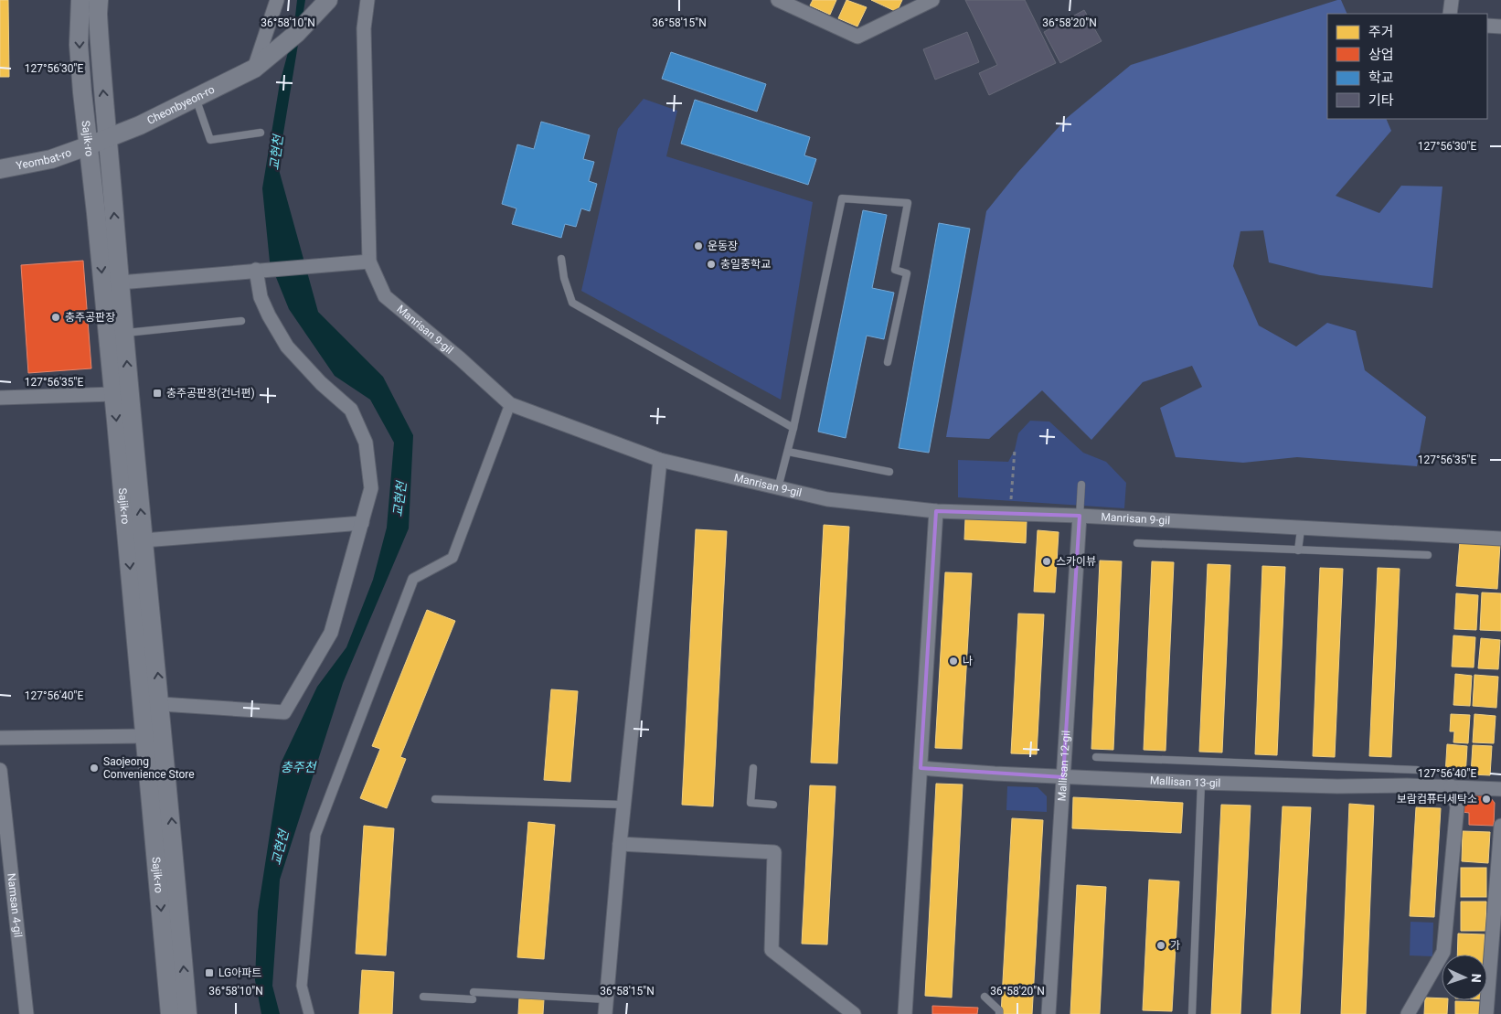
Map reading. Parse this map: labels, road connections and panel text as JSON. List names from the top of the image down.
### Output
{
  "streets": {
    "street": [
      "Cheonbyeon-ro",
      "Sajik-ro",
      "Yeombat-ro",
      "Manrisan 9-gil",
      "Mallisan 12-gil",
      "Mallisan 13-gil",
      "Namsan 4-gil"
    ]
  },
  "crossings": [
    ["Cheonbyeon-ro", "Sajik-ro"],
    ["Cheonbyeon-ro", "Yeombat-ro"],
    ["Sajik-ro", "Yeombat-ro"],
    ["Manrisan 9-gil", "Mallisan 12-gil"],
    ["Mallisan 12-gil", "Mallisan 13-gil"]
  ],
  "water": ["교현천", "충주천"],
  "places": {
    "other": [
      "운동장",
      "충일중학교",
      "충주공판장",
      "스카이뷰",
      "나",
      "Saojeong Convenience Store",
      "보람컴퓨터세탁소",
      "가"
    ],
    "transit": ["충주공판장(건너편)", "LG아파트"]
  },
  "legend": [
    "주거",
    "상업",
    "학교",
    "기타"
  ],
  "north": "right",
  "coordinates": [
    "36°58'10\"N",
    "36°58'15\"N",
    "36°58'20\"N",
    "127°56'30\"E",
    "127°56'35\"E",
    "127°56'40\"E"
  ]
}
